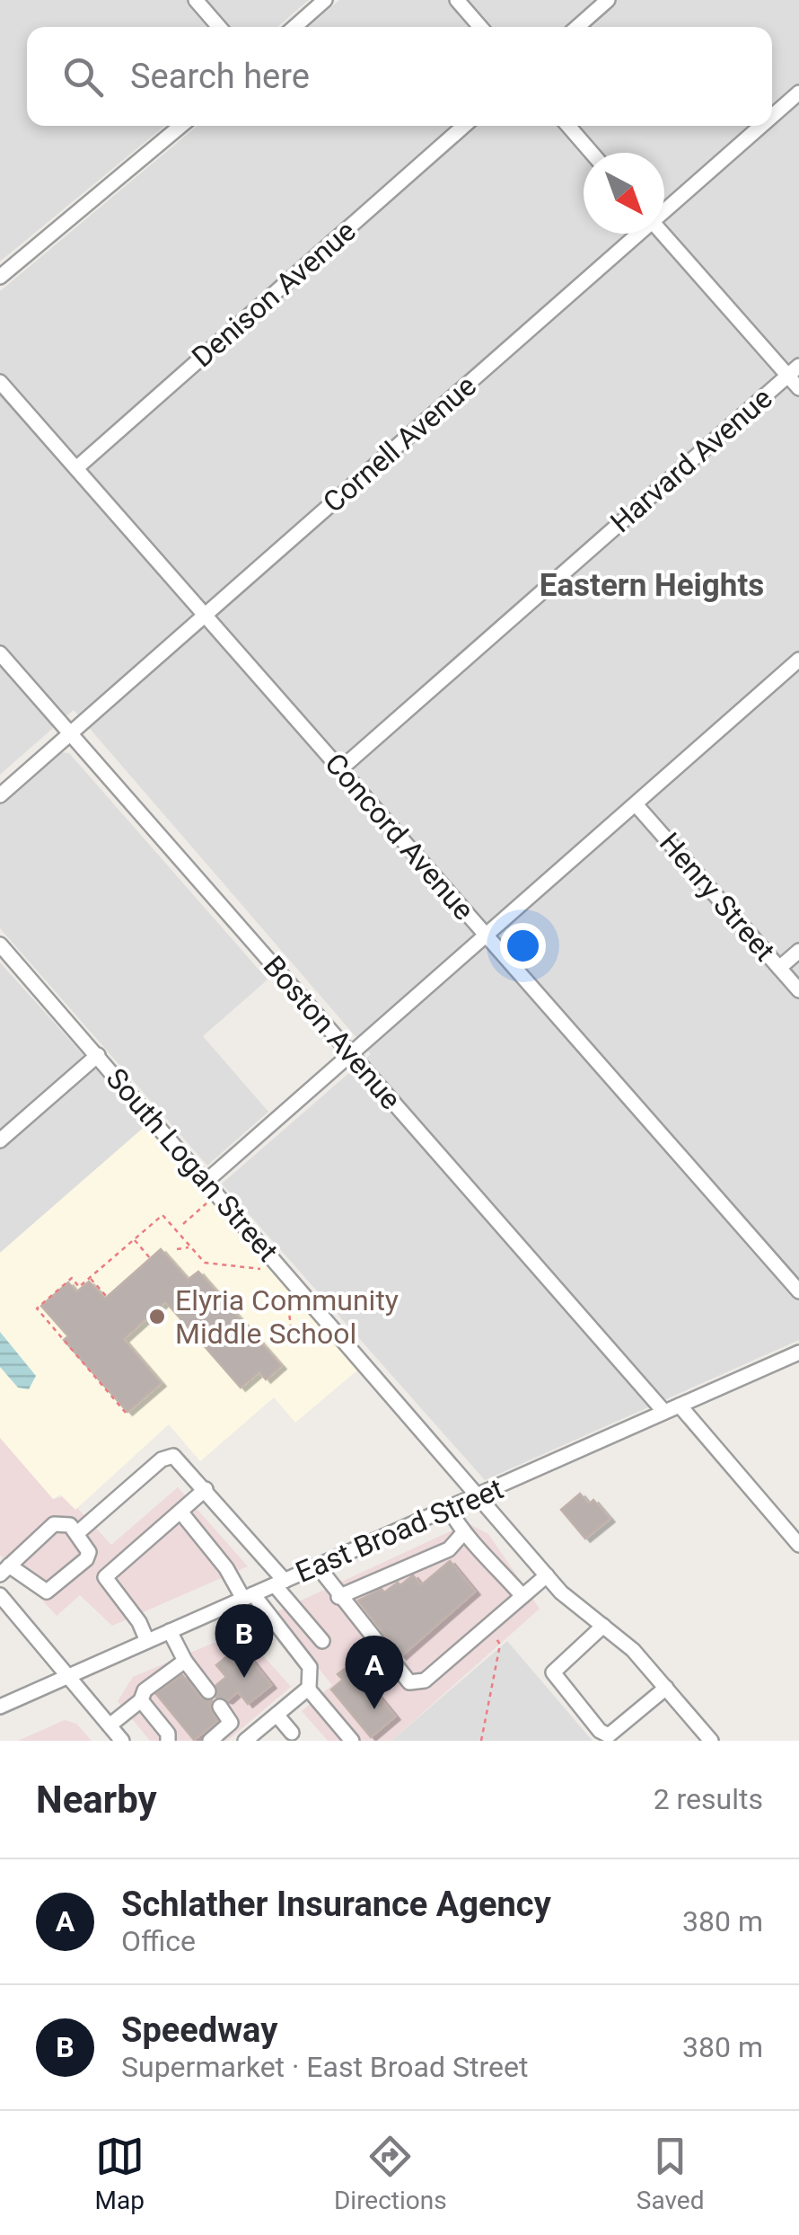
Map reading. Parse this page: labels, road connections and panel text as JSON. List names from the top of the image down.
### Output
{
  "streets": {
    "street": [
      "Denison Avenue",
      "Cornell Avenue",
      "Harvard Avenue",
      "Concord Avenue",
      "Henry Street",
      "Boston Avenue",
      "South Logan Street",
      "East Broad Street"
    ]
  },
  "crossings": [
    ["Denison Avenue", "Concord Avenue"],
    ["Cornell Avenue", "Concord Avenue"],
    ["Cornell Avenue", "Boston Avenue"],
    ["Harvard Avenue", "Concord Avenue"],
    ["Boston Avenue", "East Broad Street"],
    ["South Logan Street", "East Broad Street"]
  ],
  "districts": ["Eastern Heights"],
  "places": ["Elyria Community Middle School"],
  "north": "bottom right",
  "page": {
    "search": "Search here",
    "pins": ["B", "A"],
    "heading": ["Nearby", "2 results"],
    "list": [
      {
        "mark": "A",
        "name": "Schlather Insurance Agency",
        "note": "Office",
        "value": "380 m"
      },
      {
        "mark": "B",
        "name": "Speedway",
        "note": "Supermarket · East Broad Street",
        "value": "380 m"
      }
    ],
    "nav": ["Map", "Directions", "Saved"]
  }
}
